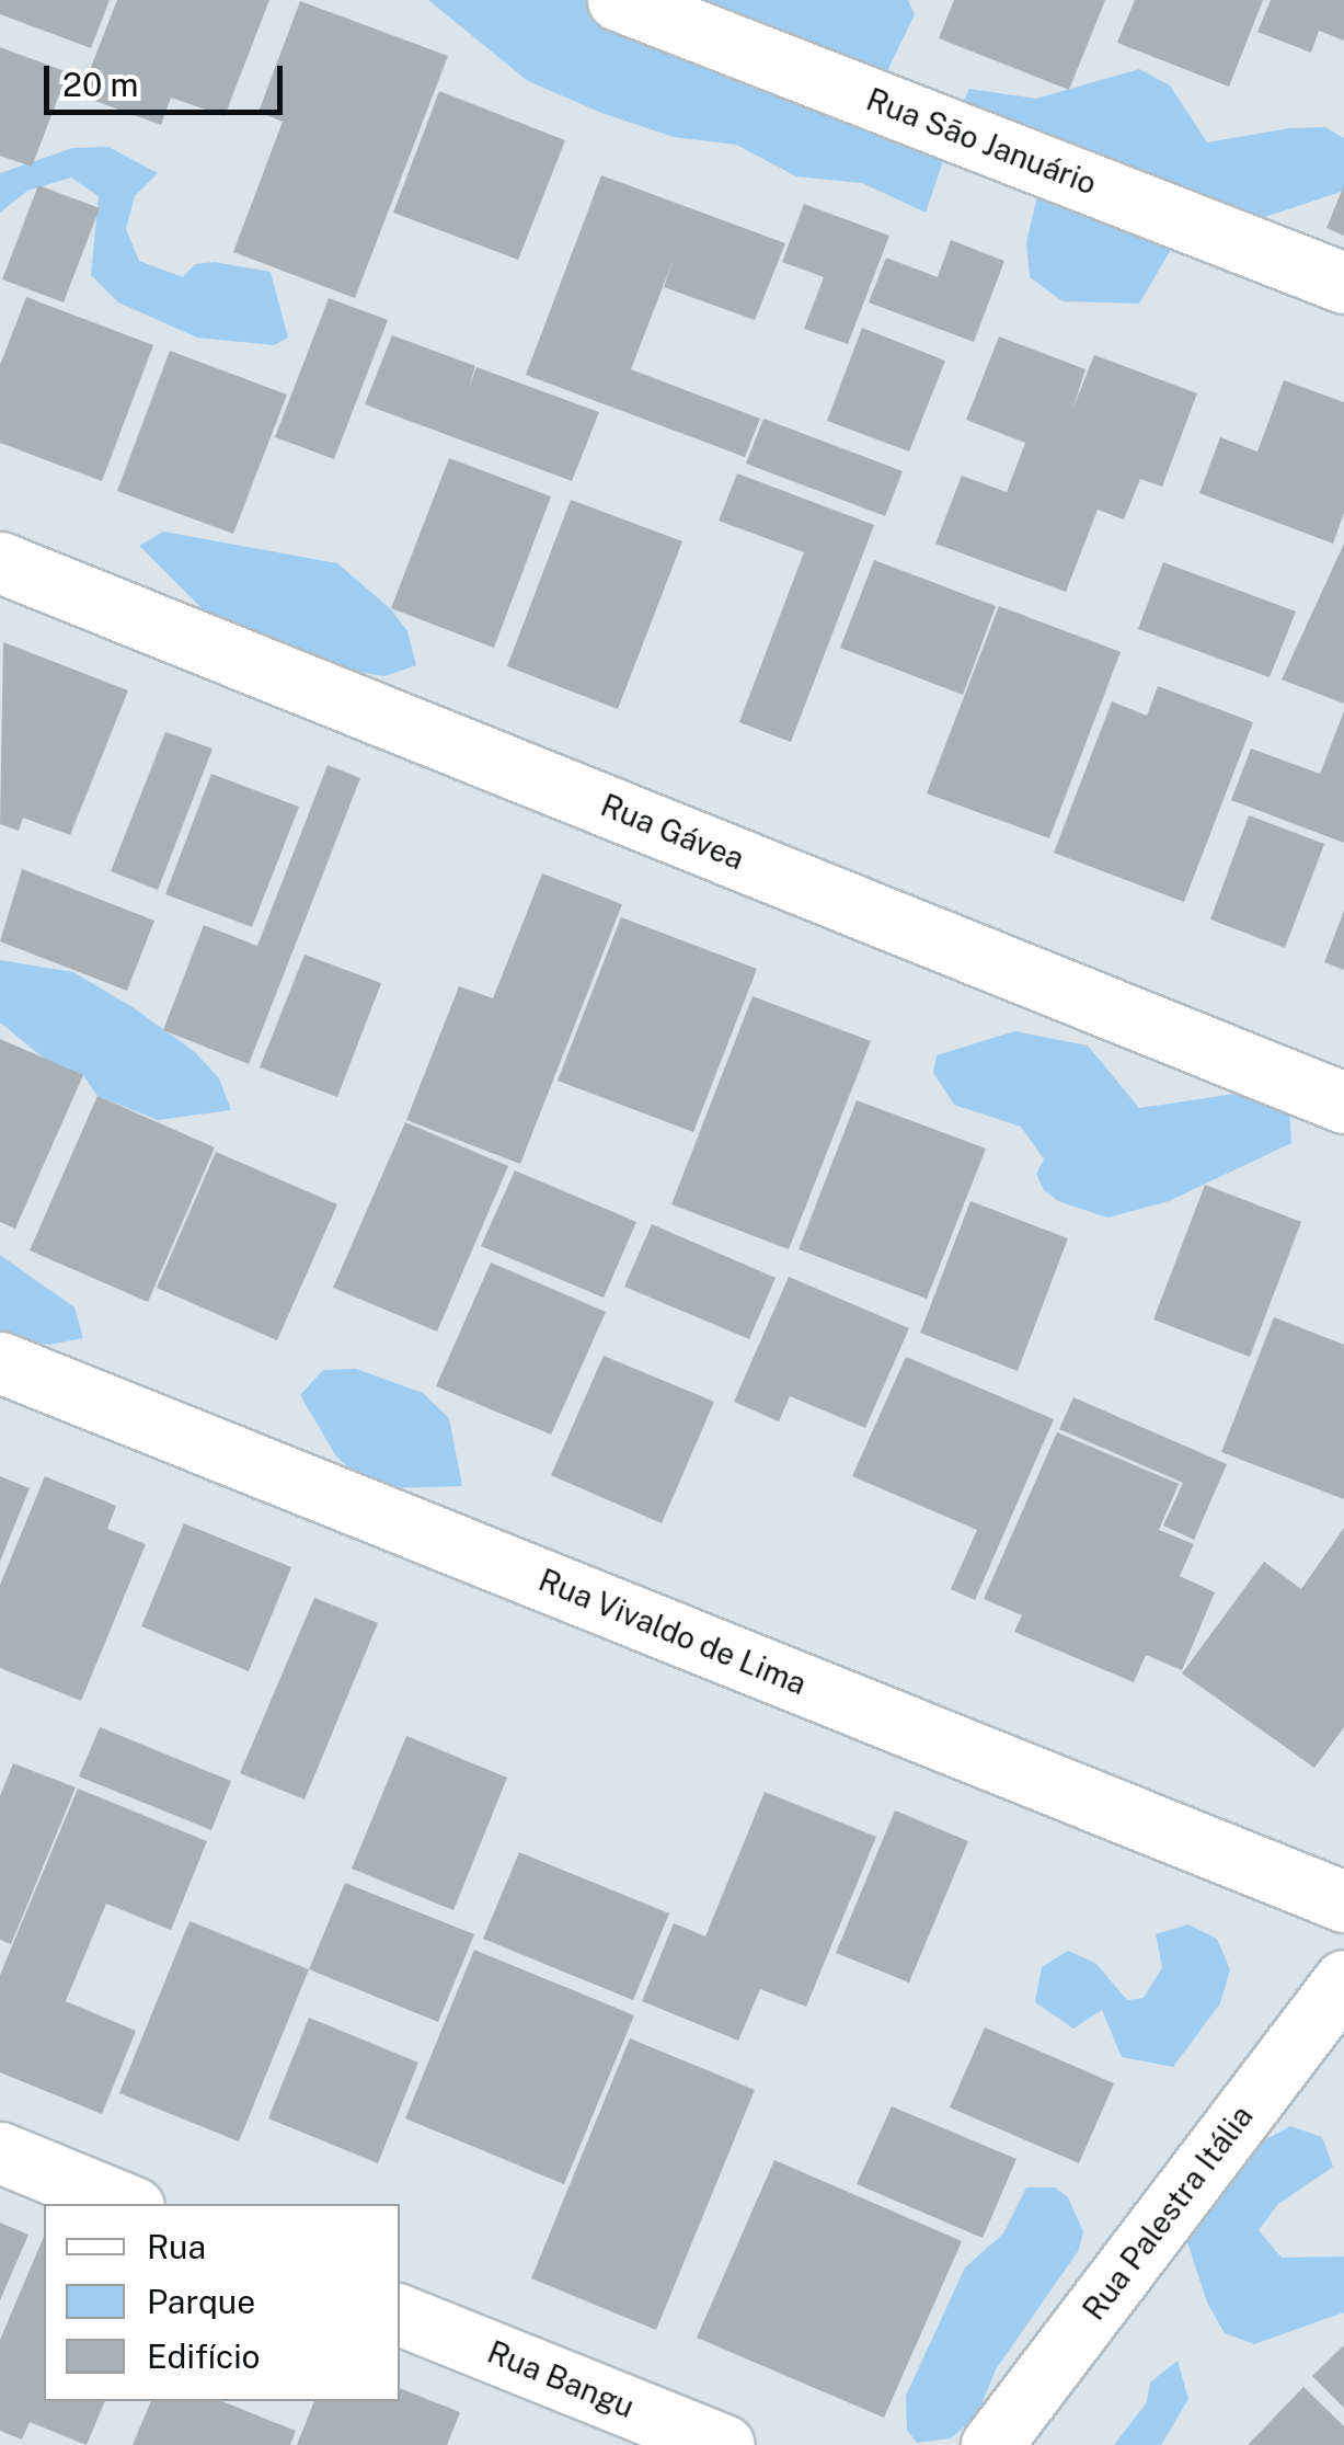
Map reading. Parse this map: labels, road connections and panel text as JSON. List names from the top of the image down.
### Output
{
  "streets": {
    "street": [
      "Rua São Januário",
      "Rua Gávea",
      "Rua Vivaldo de Lima",
      "Rua Palestra Itália",
      "Rua Bangu"
    ]
  },
  "legend": ["Rua", "Parque", "Edifício"],
  "scale_bar": "20 m"
}
